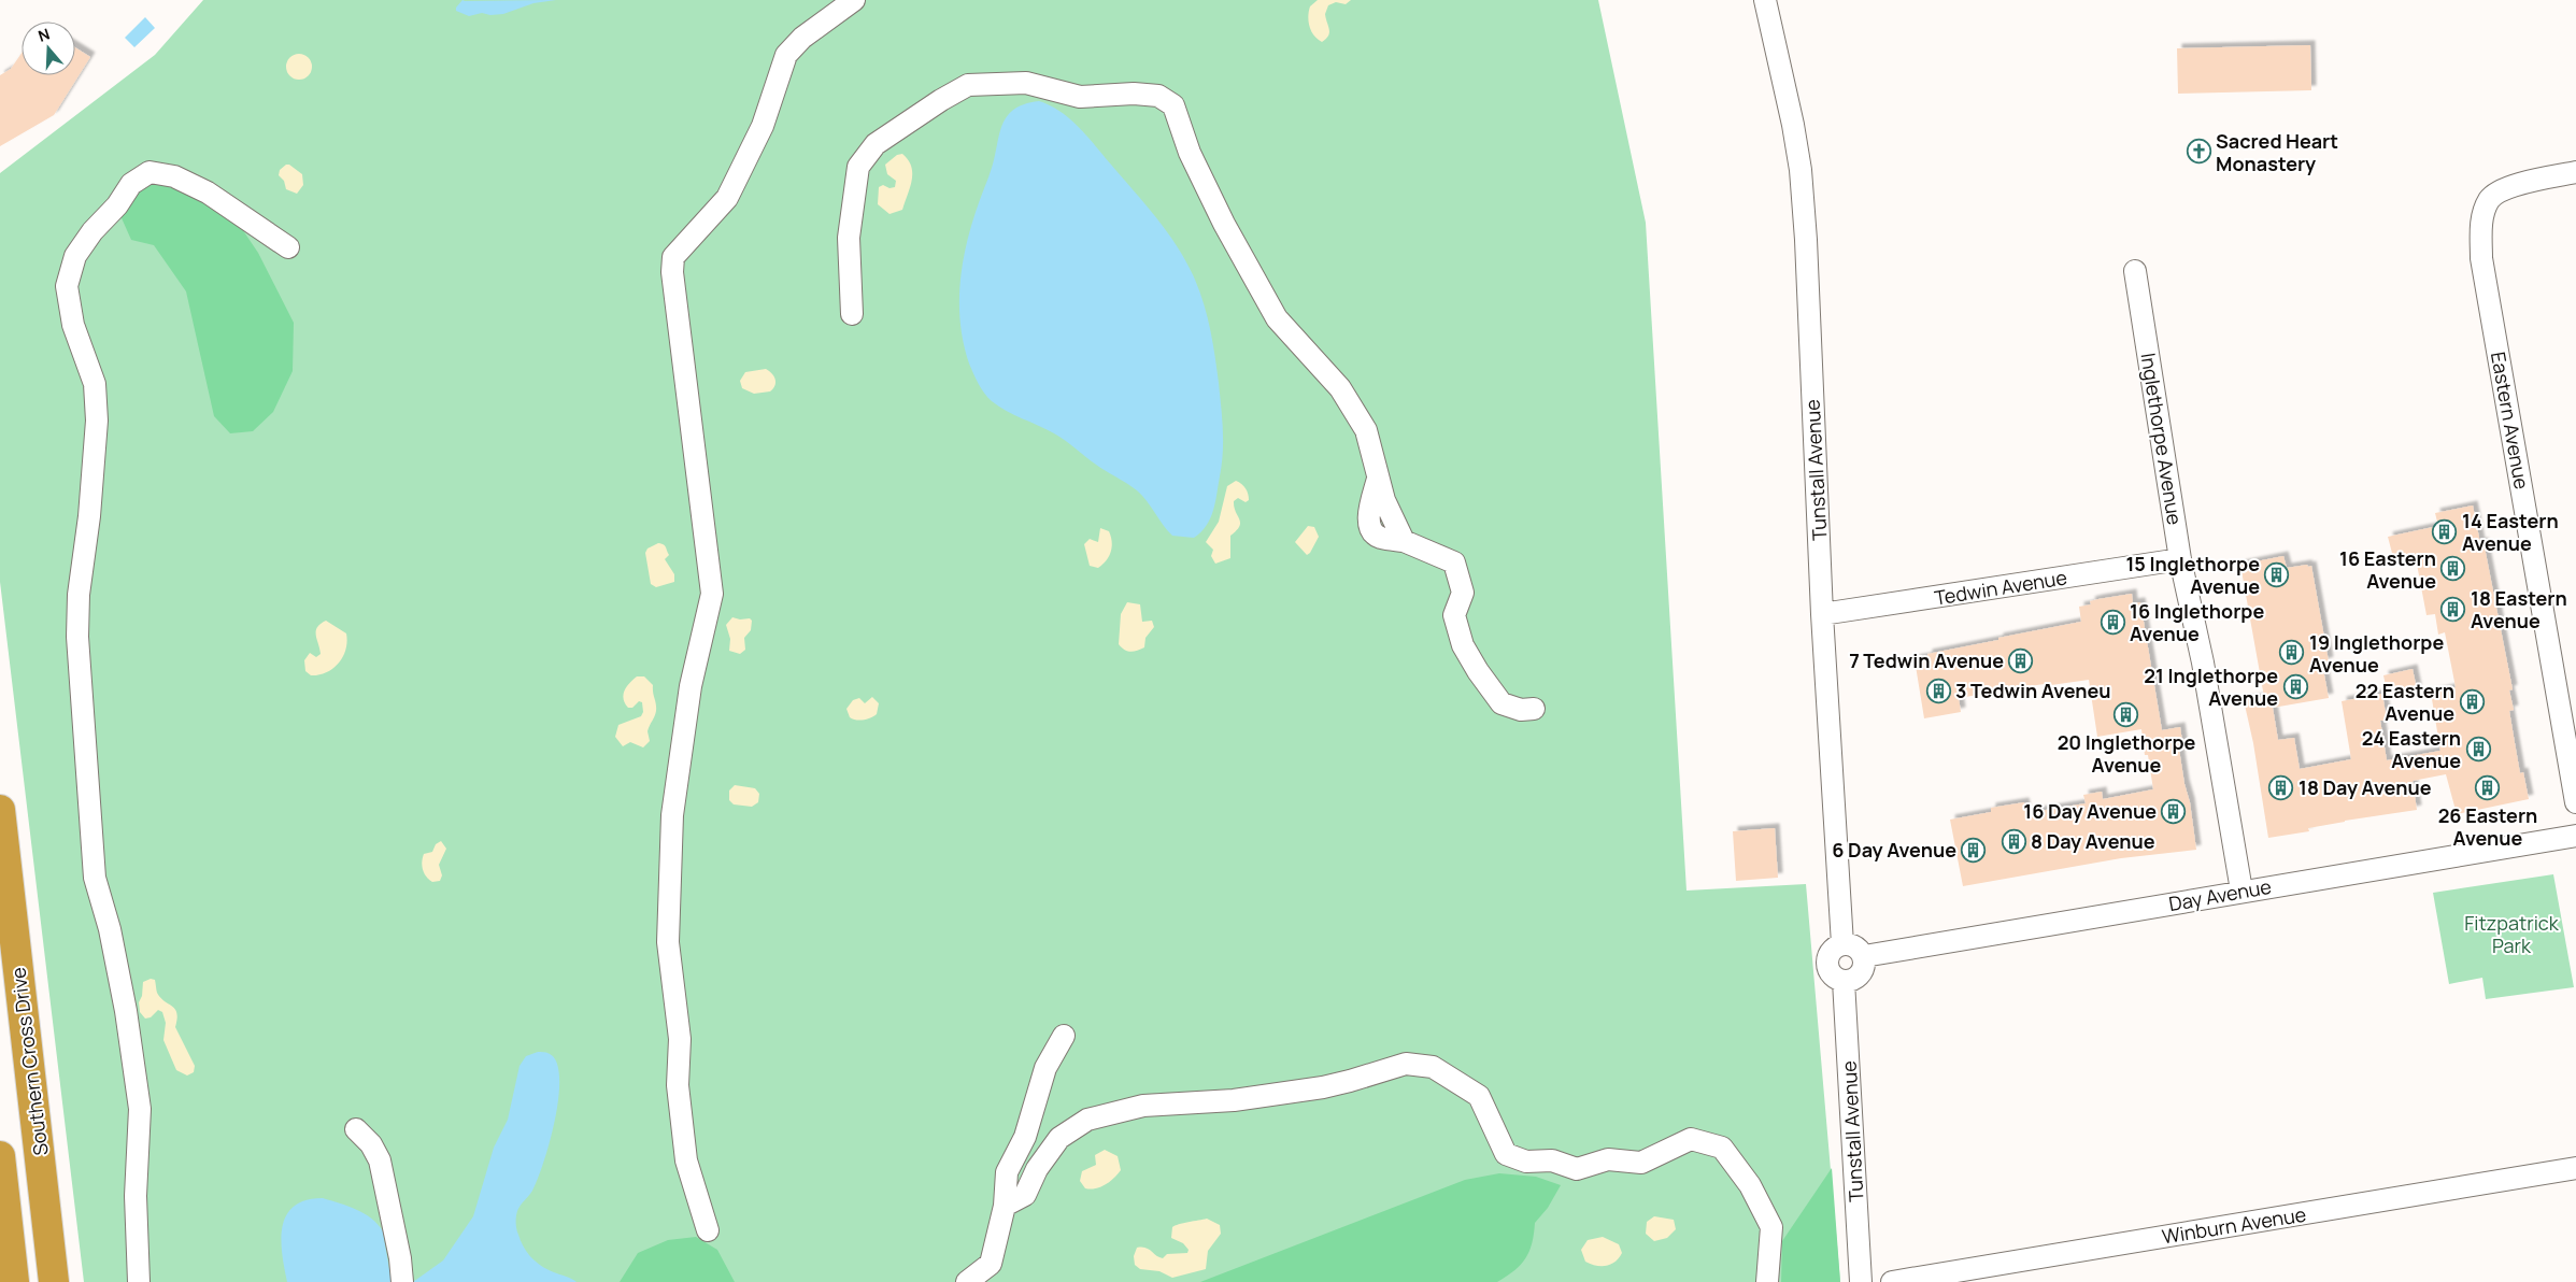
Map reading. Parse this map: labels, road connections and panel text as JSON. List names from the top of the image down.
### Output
{
  "streets": {
    "highway": ["Southern Cross Drive"],
    "street": [
      "Eastern Avenue",
      "Inglethorpe Avenue",
      "Tunstall Avenue",
      "Tedwin Avenue",
      "Day Avenue",
      "Winburn Avenue"
    ]
  },
  "crossings": [
    ["Inglethorpe Avenue", "Tedwin Avenue"],
    ["Inglethorpe Avenue", "Day Avenue"],
    ["Tunstall Avenue", "Tedwin Avenue"],
    ["Tunstall Avenue", "Day Avenue"]
  ],
  "parks": ["Fitzpatrick Park"],
  "places": {
    "church": ["Sacred Heart Monastery"],
    "building": [
      "14 Eastern Avenue",
      "16 Eastern Avenue",
      "15 Inglethorpe Avenue",
      "18 Eastern Avenue",
      "16 Inglethorpe Avenue",
      "19 Inglethorpe Avenue",
      "7 Tedwin Avenue",
      "21 Inglethorpe Avenue",
      "3 Tedwin Aveneu",
      "22 Eastern Avenue",
      "20 Inglethorpe Avenue",
      "24 Eastern Avenue",
      "18 Day Avenue",
      "26 Eastern Avenue",
      "16 Day Avenue",
      "8 Day Avenue",
      "6 Day Avenue"
    ]
  },
  "north": "top"
}
